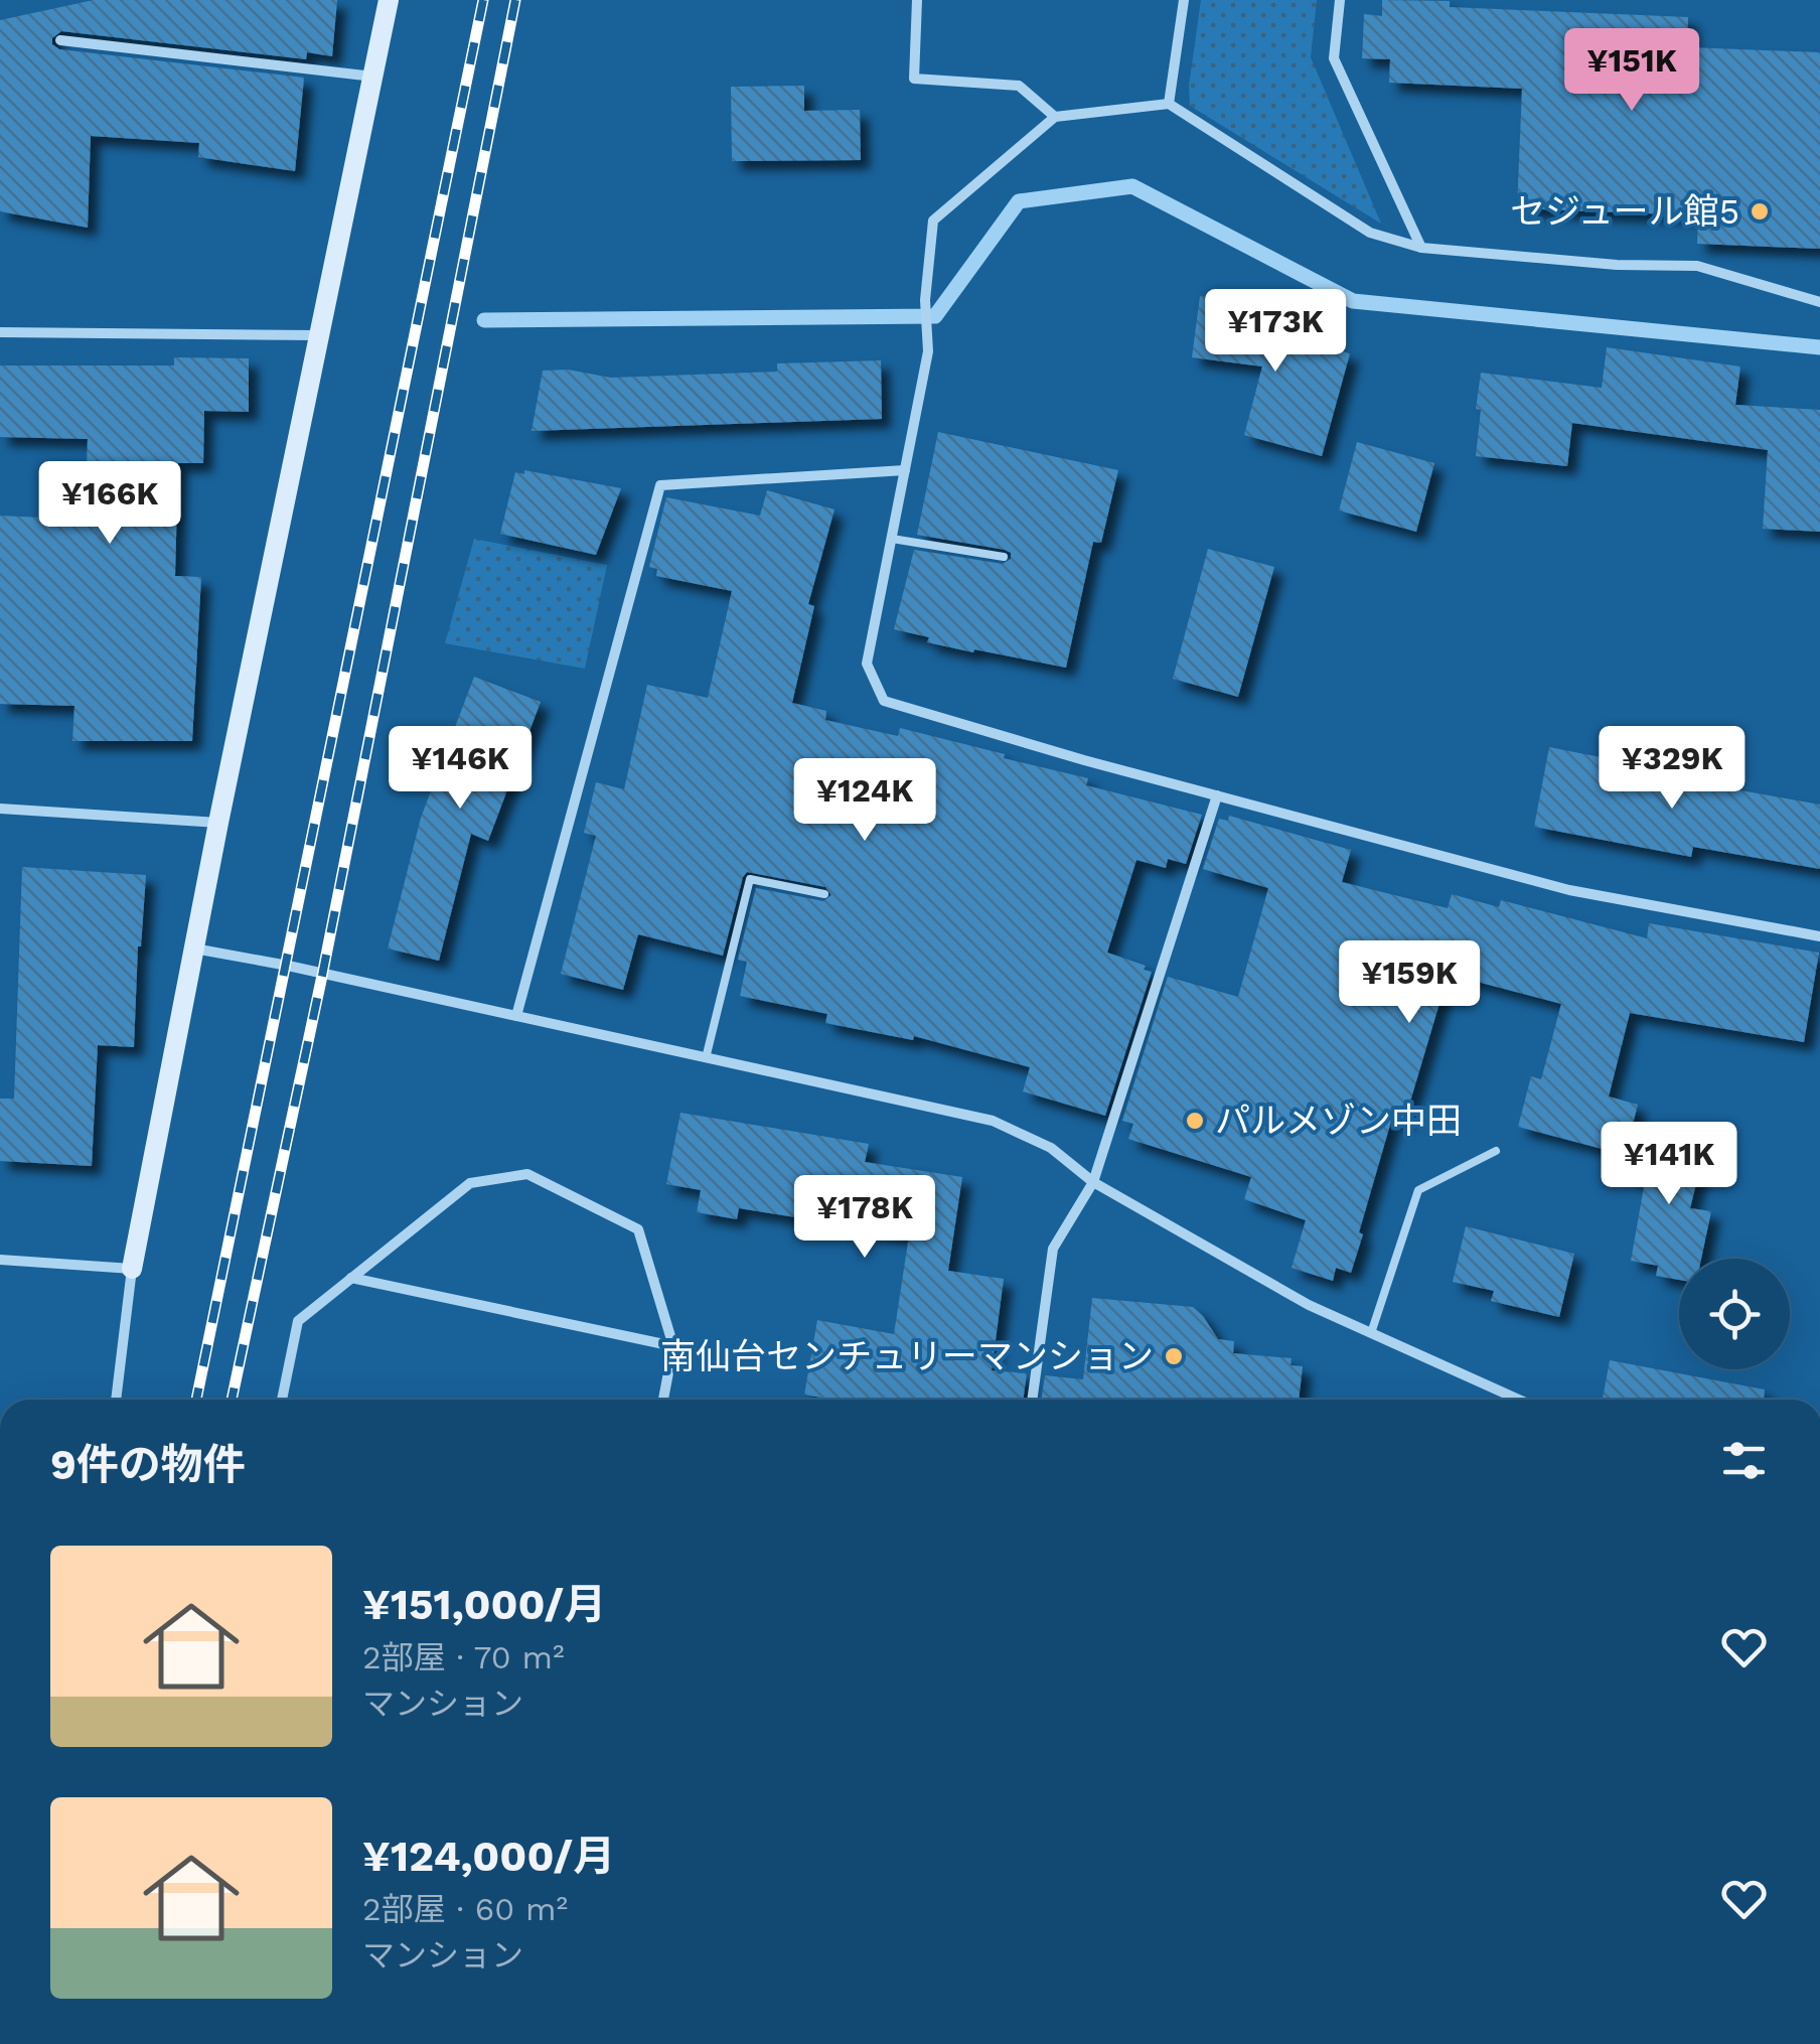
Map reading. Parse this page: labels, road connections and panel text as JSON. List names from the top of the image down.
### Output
{
  "places": ["セジュール館5", "パルメゾン中田", "南仙台センチュリーマンション"],
  "page": {
    "price": [
      "¥151K",
      "¥173K",
      "¥166K",
      "¥146K",
      "¥329K",
      "¥124K",
      "¥159K",
      "¥141K",
      "¥178K"
    ],
    "heading": "9件の物件",
    "list": [
      {
        "name": "¥151,000/月",
        "note": "2部屋 · 70 m² · マンション"
      },
      {
        "name": "¥124,000/月",
        "note": "2部屋 · 60 m² · マンション"
      }
    ]
  }
}
